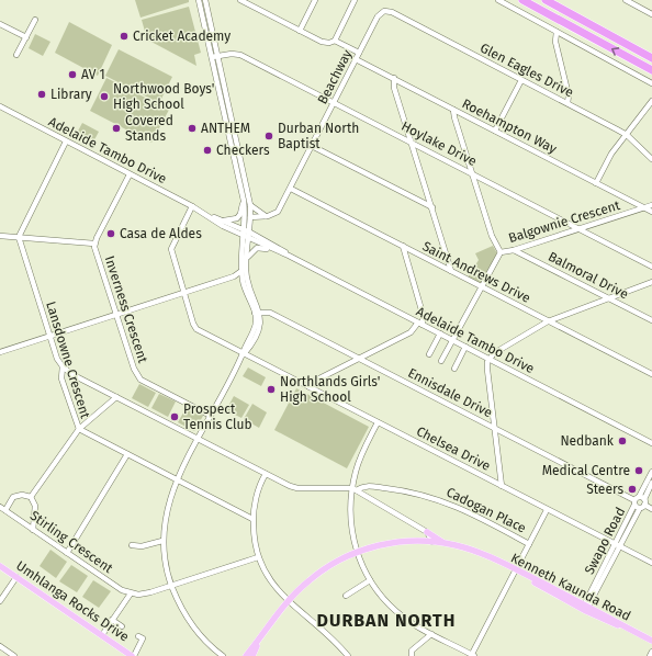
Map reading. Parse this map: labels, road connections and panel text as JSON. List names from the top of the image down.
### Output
{
  "streets": {
    "main road": ["Kenneth Kaunda Road", "Umhlanga Rocks Drive"],
    "street": [
      "Glen Eagles Drive",
      "Beachway",
      "Roehampton Way",
      "Hoylake Drive",
      "Adelaide Tambo Drive",
      "Balgownie Crescent",
      "Saint Andrews Drive",
      "Balmoral Drive",
      "Inverness Crescent",
      "Lansdowne Crescent",
      "Ennisdale Drive",
      "Chelsea Drive",
      "Cadogan Place",
      "Swapo Road",
      "Stirling Crescent"
    ]
  },
  "crossings": [
    ["Glen Eagles Drive", "Beachway"],
    ["Beachway", "Roehampton Way"],
    ["Beachway", "Hoylake Drive"],
    ["Beachway", "Saint Andrews Drive"],
    ["Roehampton Way", "Balgownie Crescent"],
    ["Hoylake Drive", "Balgownie Crescent"],
    ["Adelaide Tambo Drive", "Inverness Crescent"],
    ["Adelaide Tambo Drive", "Chelsea Drive"],
    ["Balgownie Crescent", "Balmoral Drive"],
    ["Lansdowne Crescent", "Cadogan Place"],
    ["Ennisdale Drive", "Swapo Road"],
    ["Chelsea Drive", "Swapo Road"],
    ["Swapo Road", "Kenneth Kaunda Road"]
  ],
  "districts": ["DURBAN NORTH"],
  "places": [
    "Cricket Academy",
    "AV 1",
    "Library",
    "Northwood Boys' High School",
    "Covered Stands",
    "ANTHEM",
    "Durban North Baptist",
    "Checkers",
    "Casa de Aldes",
    "Northlands Girls' High School",
    "Prospect Tennis Club",
    "Nedbank",
    "Medical Centre",
    "Steers"
  ]
}
